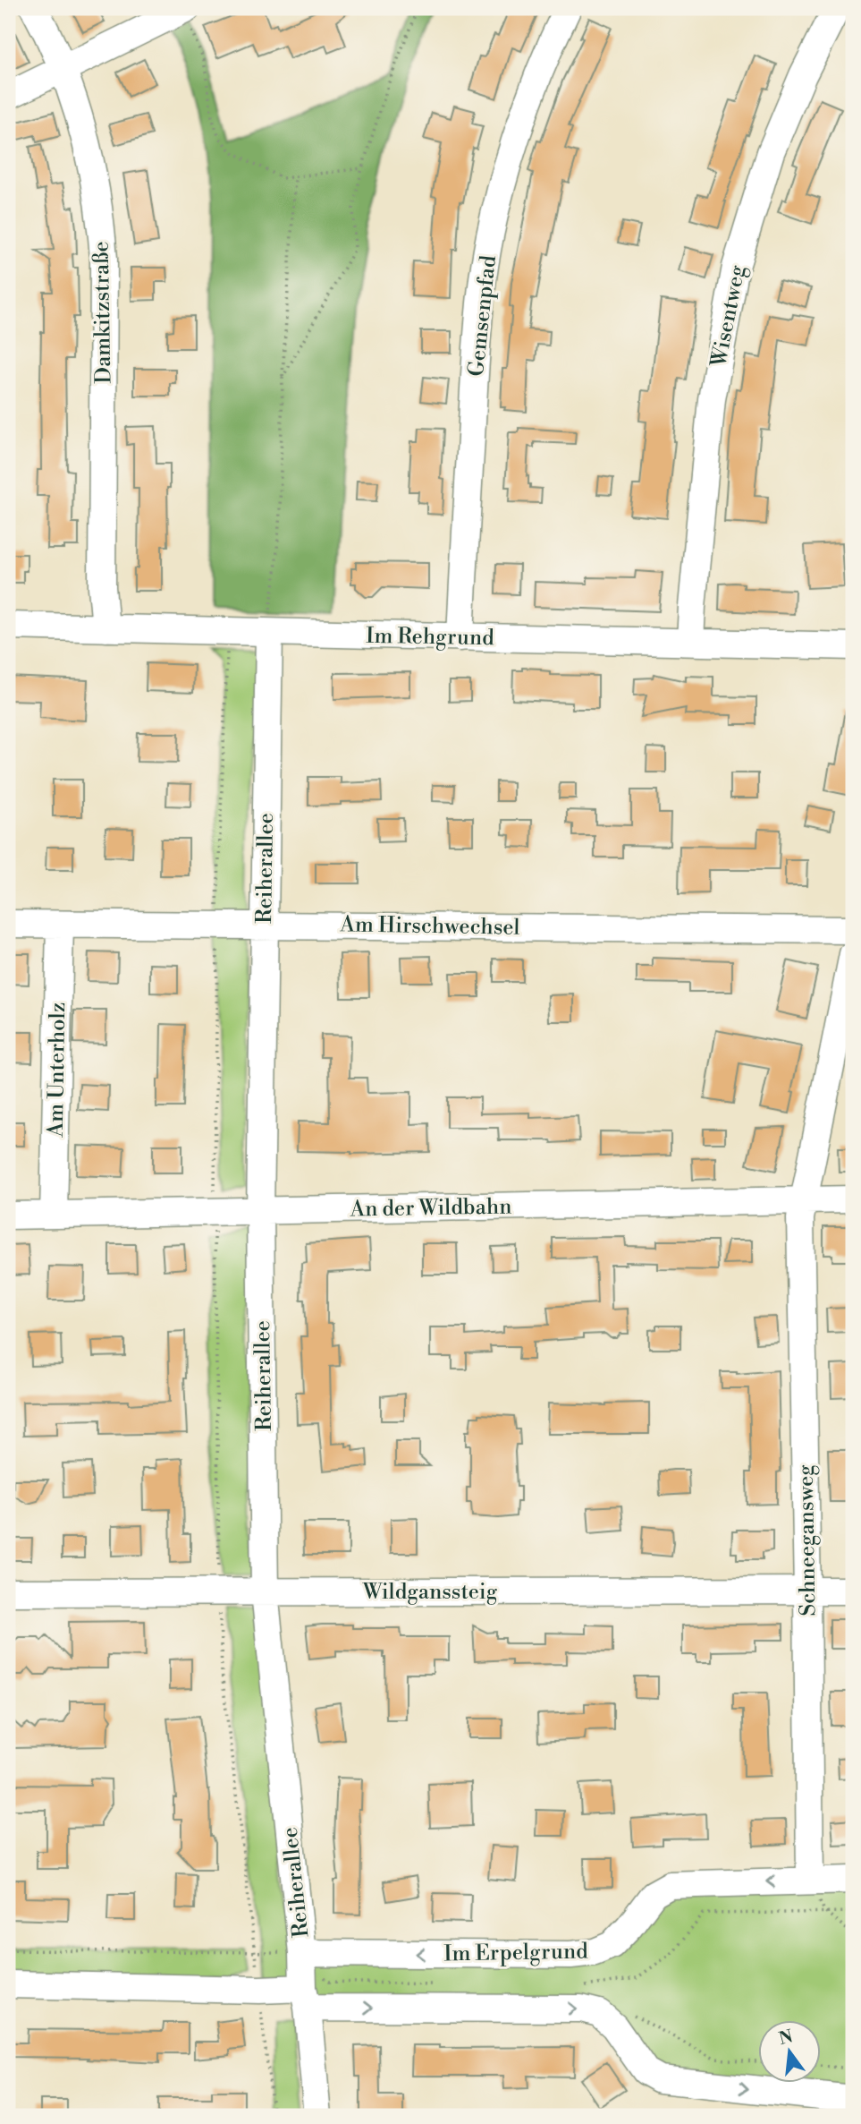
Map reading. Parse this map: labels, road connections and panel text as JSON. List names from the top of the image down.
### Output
{
  "streets": {
    "street": [
      "Damkitzstraße",
      "Gemsenpfad",
      "Wisentweg",
      "Im Rehgrund",
      "Reiherallee",
      "Am Hirschwechsel",
      "Am Unterholz",
      "An der Wildbahn",
      "Schneegansweg",
      "Wildganssteig",
      "Im Erpelgrund"
    ]
  },
  "crossings": [
    ["Damkitzstraße", "Im Rehgrund"],
    ["Gemsenpfad", "Im Rehgrund"],
    ["Wisentweg", "Im Rehgrund"],
    ["Im Rehgrund", "Reiherallee"],
    ["Reiherallee", "Am Hirschwechsel"],
    ["Reiherallee", "An der Wildbahn"],
    ["Reiherallee", "Wildganssteig"],
    ["Reiherallee", "Im Erpelgrund"],
    ["Am Hirschwechsel", "Am Unterholz"],
    ["Am Unterholz", "An der Wildbahn"],
    ["An der Wildbahn", "Schneegansweg"],
    ["Schneegansweg", "Wildganssteig"],
    ["Schneegansweg", "Im Erpelgrund"]
  ],
  "north": "top"
}
